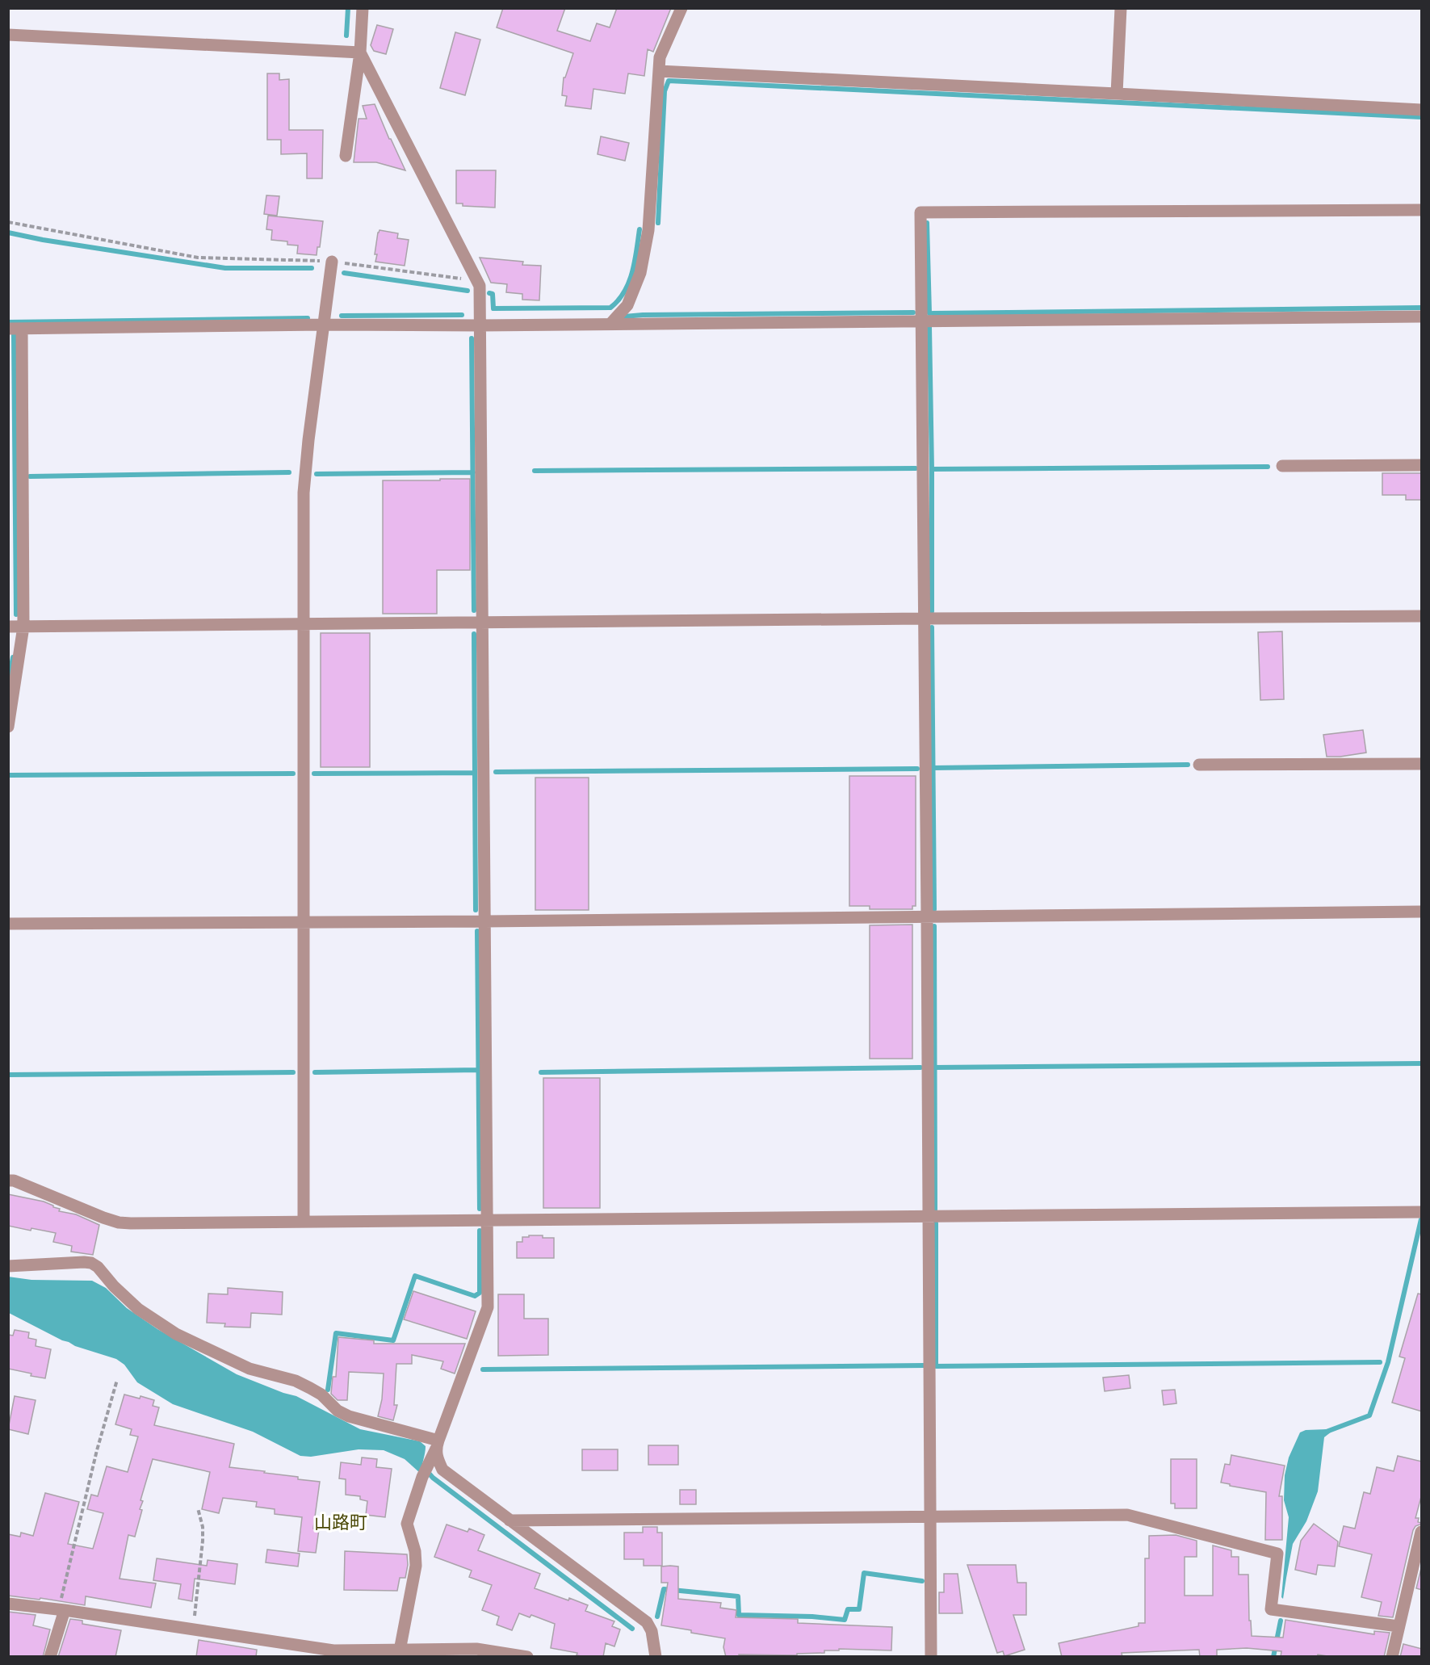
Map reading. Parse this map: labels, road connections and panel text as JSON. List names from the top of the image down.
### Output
{
  "districts": ["山路町"]
}
